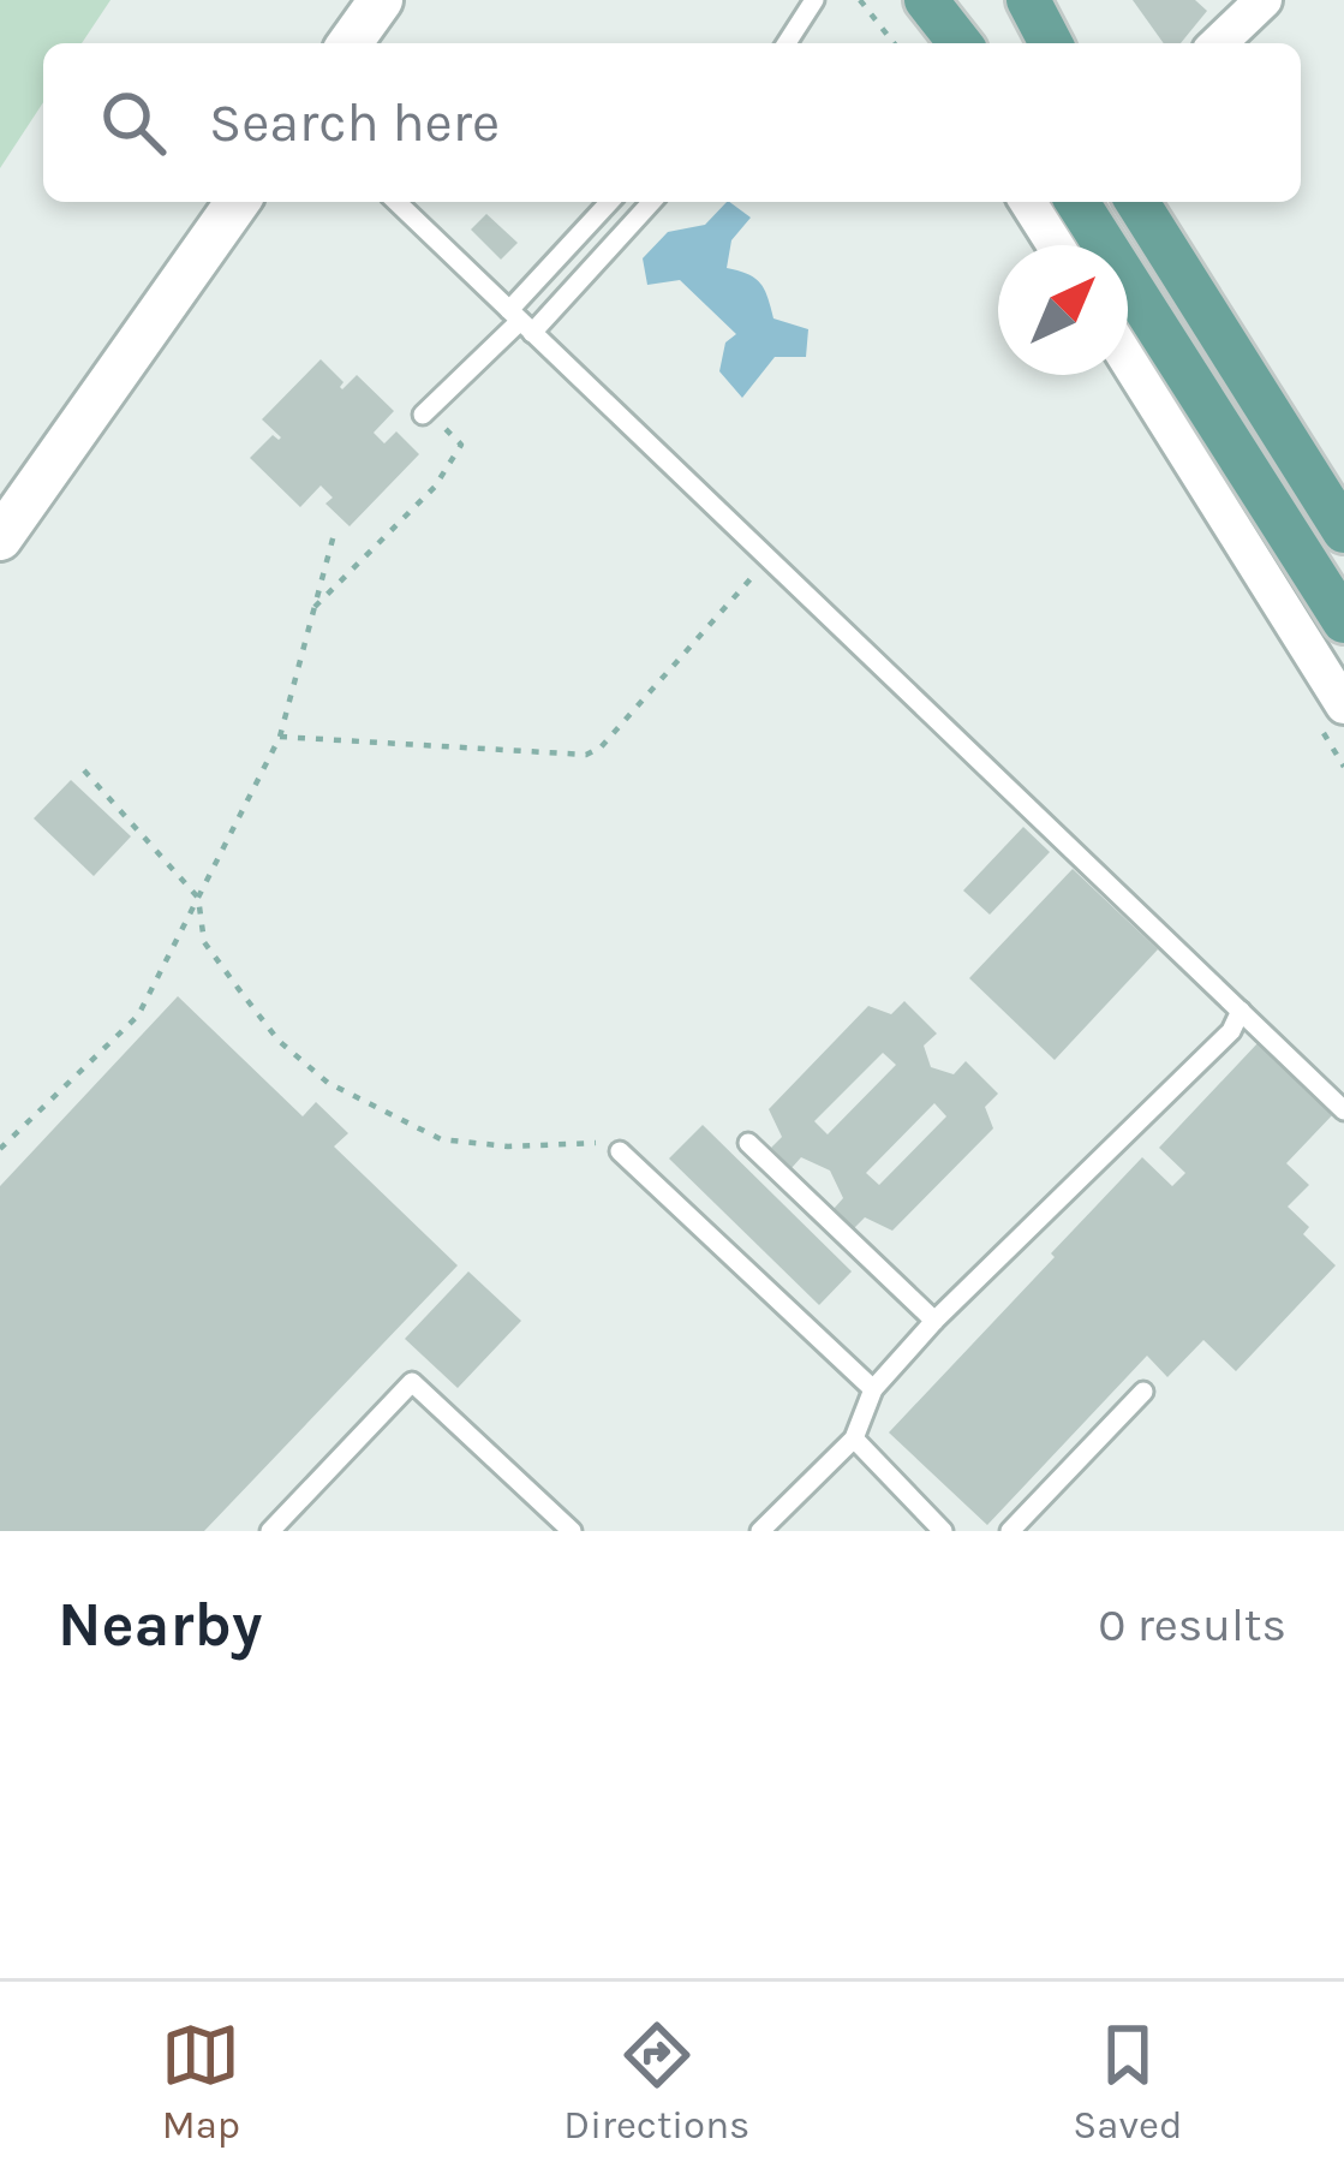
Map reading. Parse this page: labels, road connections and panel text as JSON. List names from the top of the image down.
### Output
{
  "north": "top right",
  "page": {
    "search": "Search here",
    "heading": ["Nearby", "0 results"],
    "nav": ["Map", "Directions", "Saved"]
  }
}
